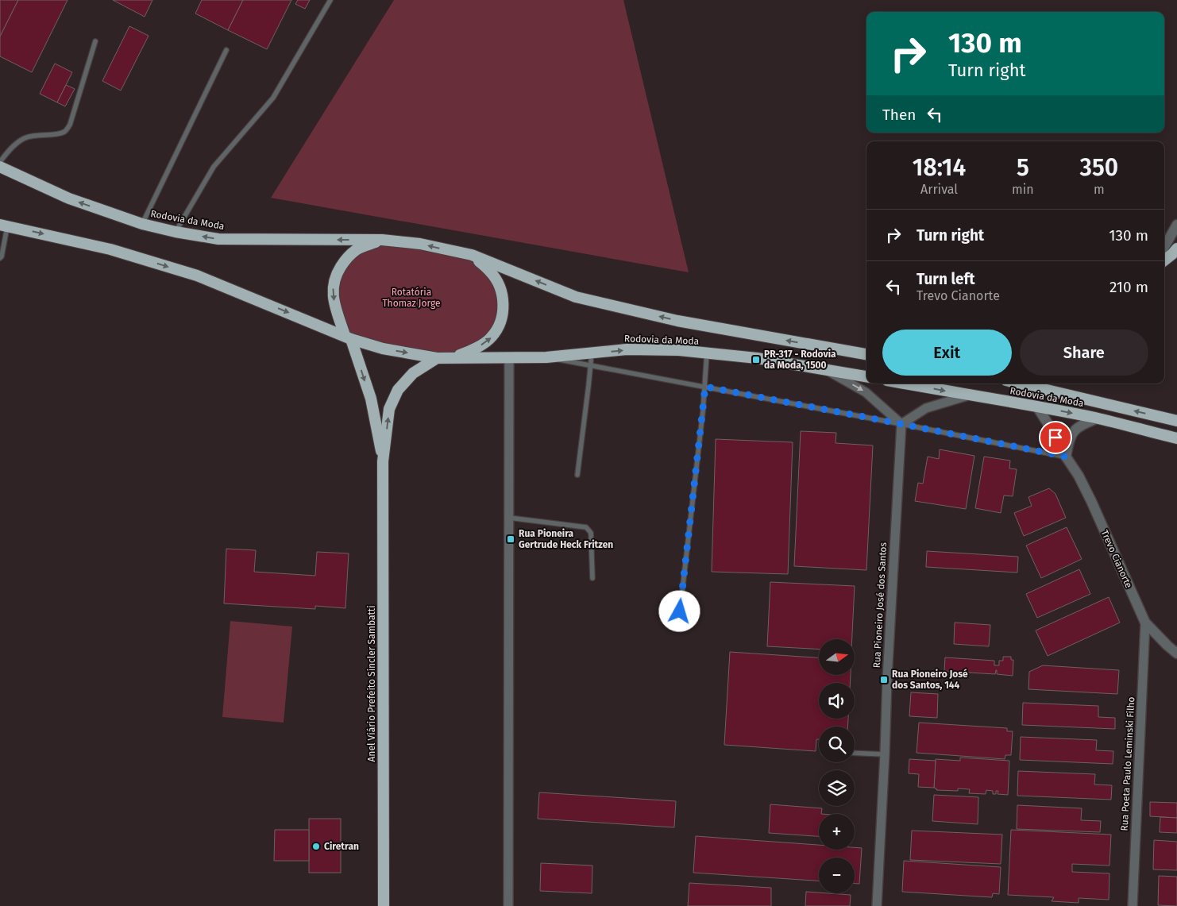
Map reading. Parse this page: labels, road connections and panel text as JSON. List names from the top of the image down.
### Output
{
  "streets": {
    "highway": ["Rodovia da Moda", "Anel Viário Prefeito Sincler Sambatti"],
    "street": ["Trevo Cianorte", "Rua Pioneiro José dos Santos", "Rua Poeta Paulo Leminski Filho"]
  },
  "crossings": [
    ["Rodovia da Moda", "Trevo Cianorte"],
    ["Rodovia da Moda", "Anel Viário Prefeito Sincler Sambatti"],
    ["Trevo Cianorte", "Rua Poeta Paulo Leminski Filho"]
  ],
  "parks": ["Rotatória Thomaz Jorge"],
  "places": {
    "transit": ["PR-317 - Rodovia da Moda, 1500", "Rua Pioneira Gertrude Heck Fritzen", "Rua Pioneiro José dos Santos, 144"],
    "other": ["Ciretran"]
  },
  "north": "right",
  "page": {
    "turn": ["130 m", "Turn right"],
    "then": "Then",
    "eta": [
      "18:14",
      "Arrival",
      "5",
      "min",
      "350",
      "m"
    ],
    "list": [
      {
        "name": "Turn right",
        "value": "130 m"
      },
      {
        "name": "Turn left",
        "note": "Trevo Cianorte",
        "value": "210 m"
      }
    ],
    "buttons": ["Exit", "Share"],
    "map_buttons": ["+", "−"]
  }
}
